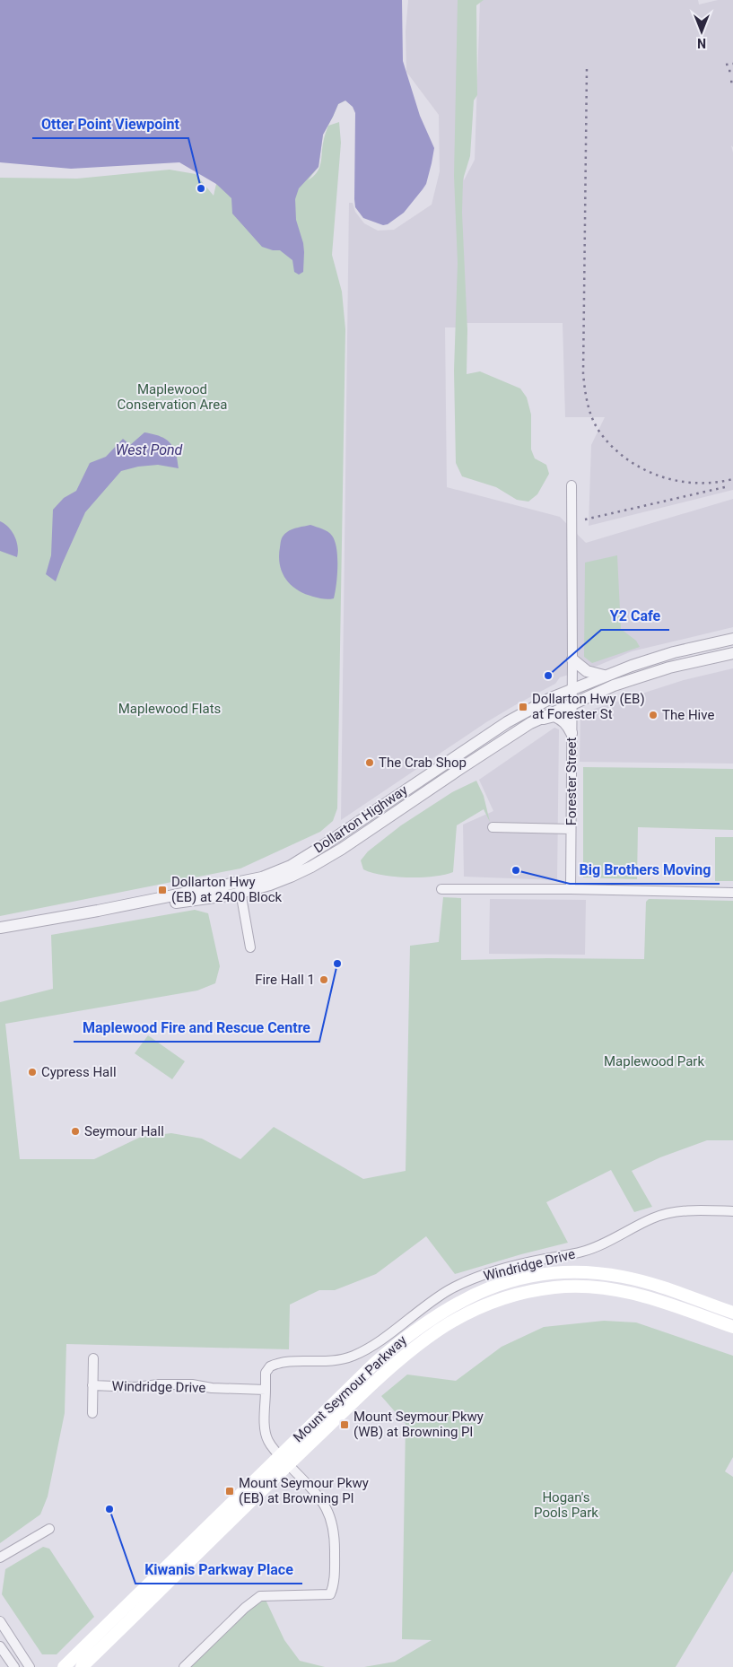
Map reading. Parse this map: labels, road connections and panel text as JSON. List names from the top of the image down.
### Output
{
  "streets": {
    "main road": ["Mount Seymour Parkway"],
    "street": ["Forester Street", "Dollarton Highway", "Windridge Drive"]
  },
  "crossings": [
    ["Forester Street", "Dollarton Highway"]
  ],
  "water": ["West Pond"],
  "parks": [
    "Maplewood Conservation Area",
    "Maplewood Flats",
    "Maplewood Park",
    "Hogan's Pools Park"
  ],
  "places": {
    "other": [
      "Otter Point Viewpoint",
      "Y2 Cafe",
      "The Hive",
      "The Crab Shop",
      "Big Brothers Moving",
      "Maplewood Fire and Rescue Centre",
      "Fire Hall 1",
      "Cypress Hall",
      "Seymour Hall",
      "Kiwanis Parkway Place"
    ],
    "transit": [
      "Dollarton Hwy (EB) at Forester St",
      "Dollarton Hwy (EB) at 2400 Block",
      "Mount Seymour Pkwy (WB) at Browning Pl",
      "Mount Seymour Pkwy (EB) at Browning Pl"
    ]
  },
  "north": "bottom"
}
